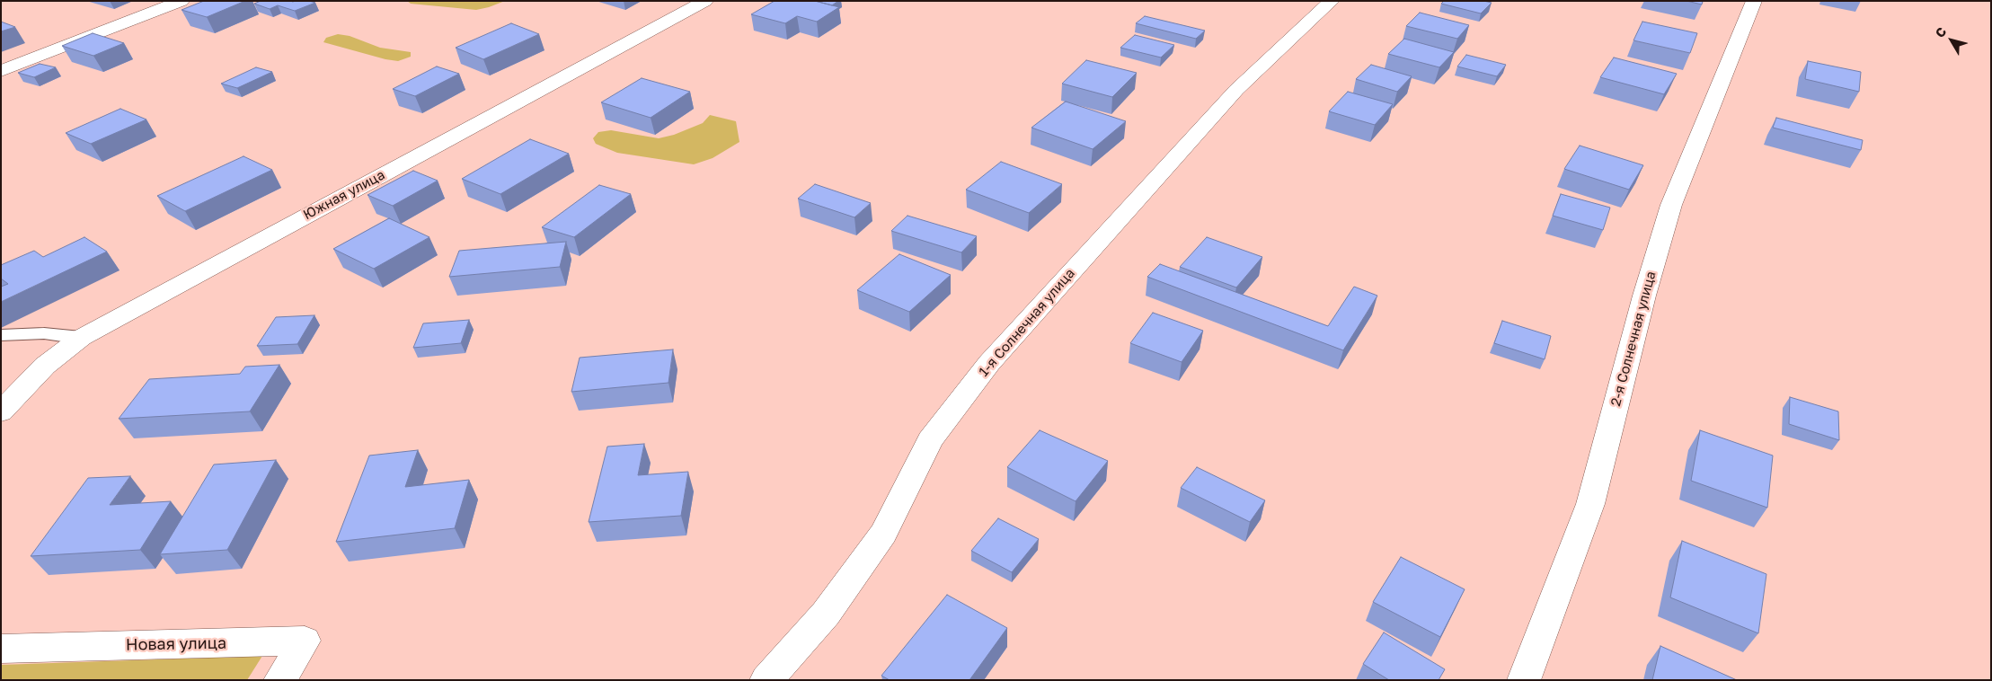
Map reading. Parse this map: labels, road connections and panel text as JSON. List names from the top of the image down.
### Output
{
  "streets": {
    "street": [
      "Южная улица",
      "1-я Солнечная улица",
      "2-я Солнечная улица",
      "Новая улица"
    ]
  },
  "north": "top left"
}
